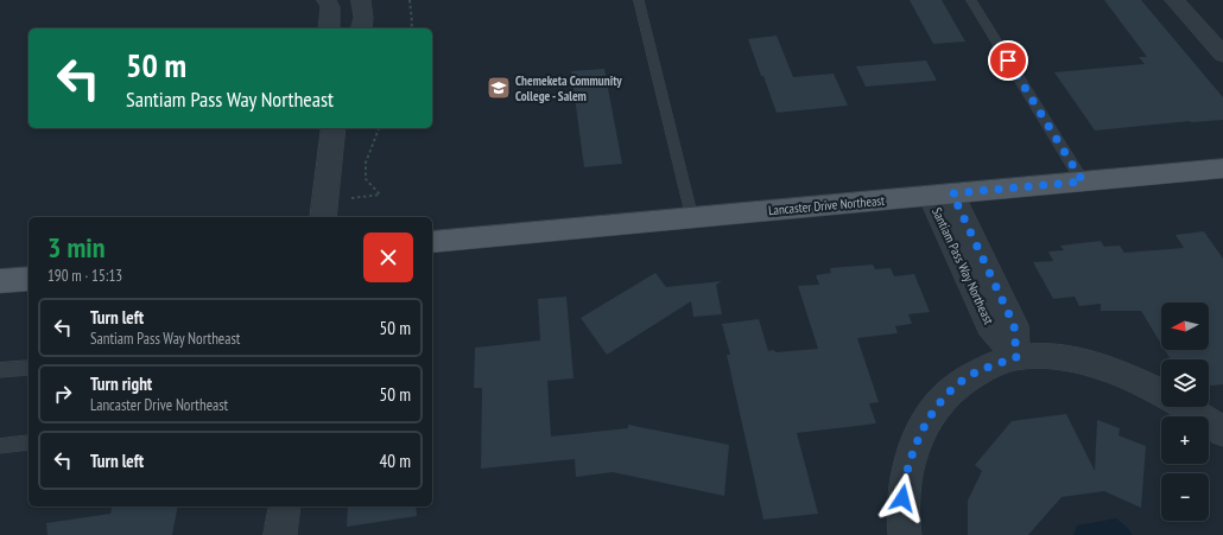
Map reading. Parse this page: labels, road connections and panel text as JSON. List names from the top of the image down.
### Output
{
  "streets": {
    "main road": ["Lancaster Drive Northeast"],
    "street": ["Santiam Pass Way Northeast"]
  },
  "crossings": [
    ["Lancaster Drive Northeast", "Santiam Pass Way Northeast"]
  ],
  "places": {
    "school or university": ["Chemeketa Community College - Salem"]
  },
  "north": "left",
  "page": {
    "turn": ["50 m", "Santiam Pass Way Northeast"],
    "heading": ["3 min", "190 m · 15:13"],
    "list": [
      {
        "name": "Turn left",
        "note": "Santiam Pass Way Northeast",
        "value": "50 m"
      },
      {
        "name": "Turn right",
        "note": "Lancaster Drive Northeast",
        "value": "50 m"
      },
      {
        "name": "Turn left",
        "value": "40 m"
      }
    ],
    "map_buttons": ["+", "−"]
  }
}
